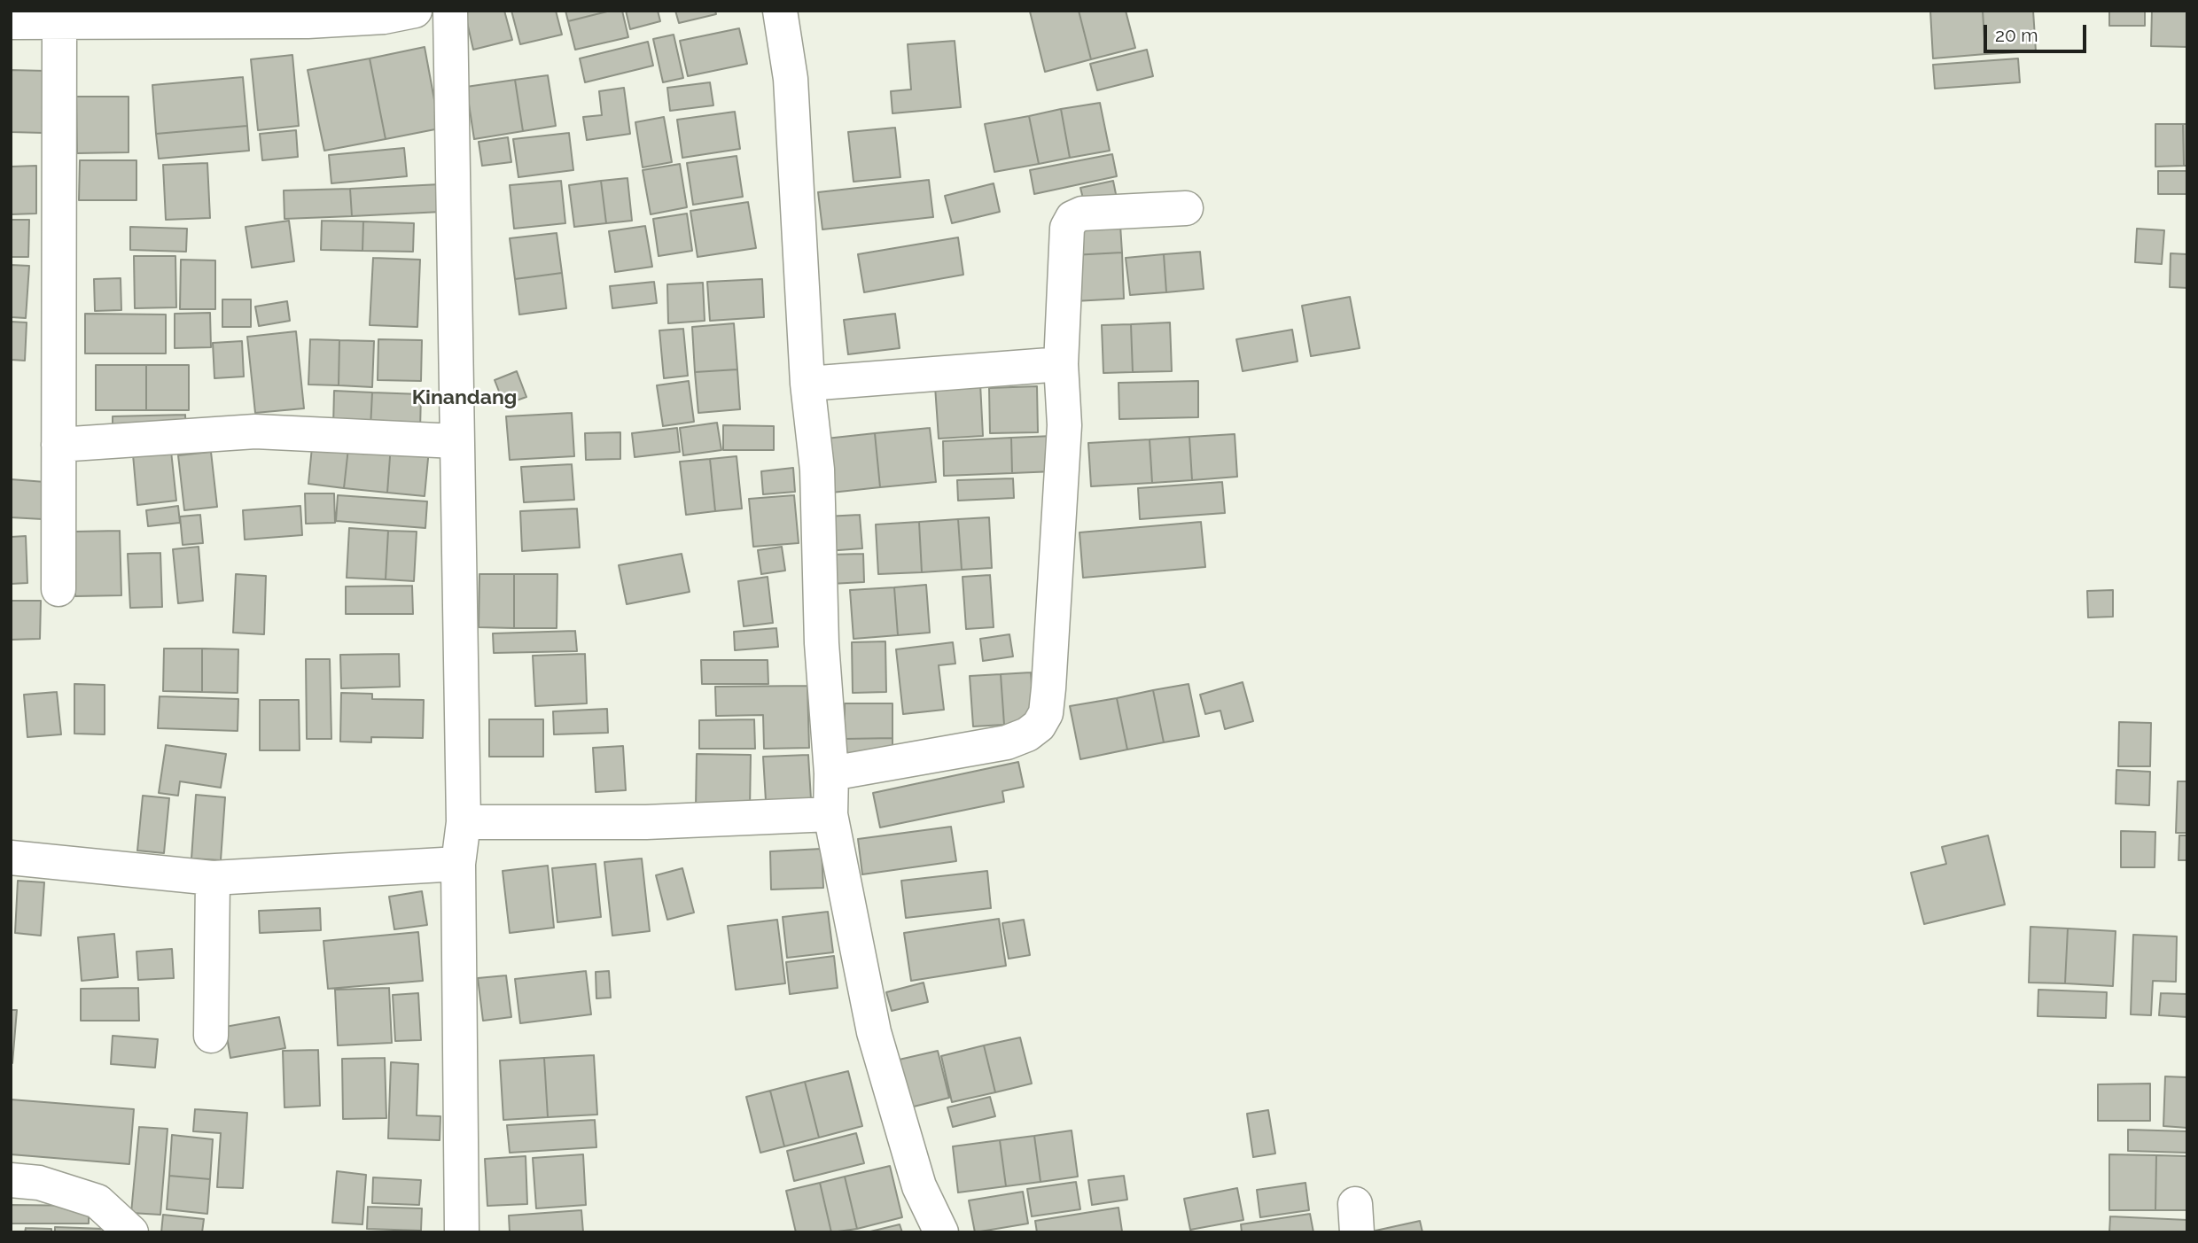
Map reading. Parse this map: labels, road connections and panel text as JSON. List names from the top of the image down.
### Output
{
  "districts": ["Kinandang"],
  "scale_bar": "20 m"
}
